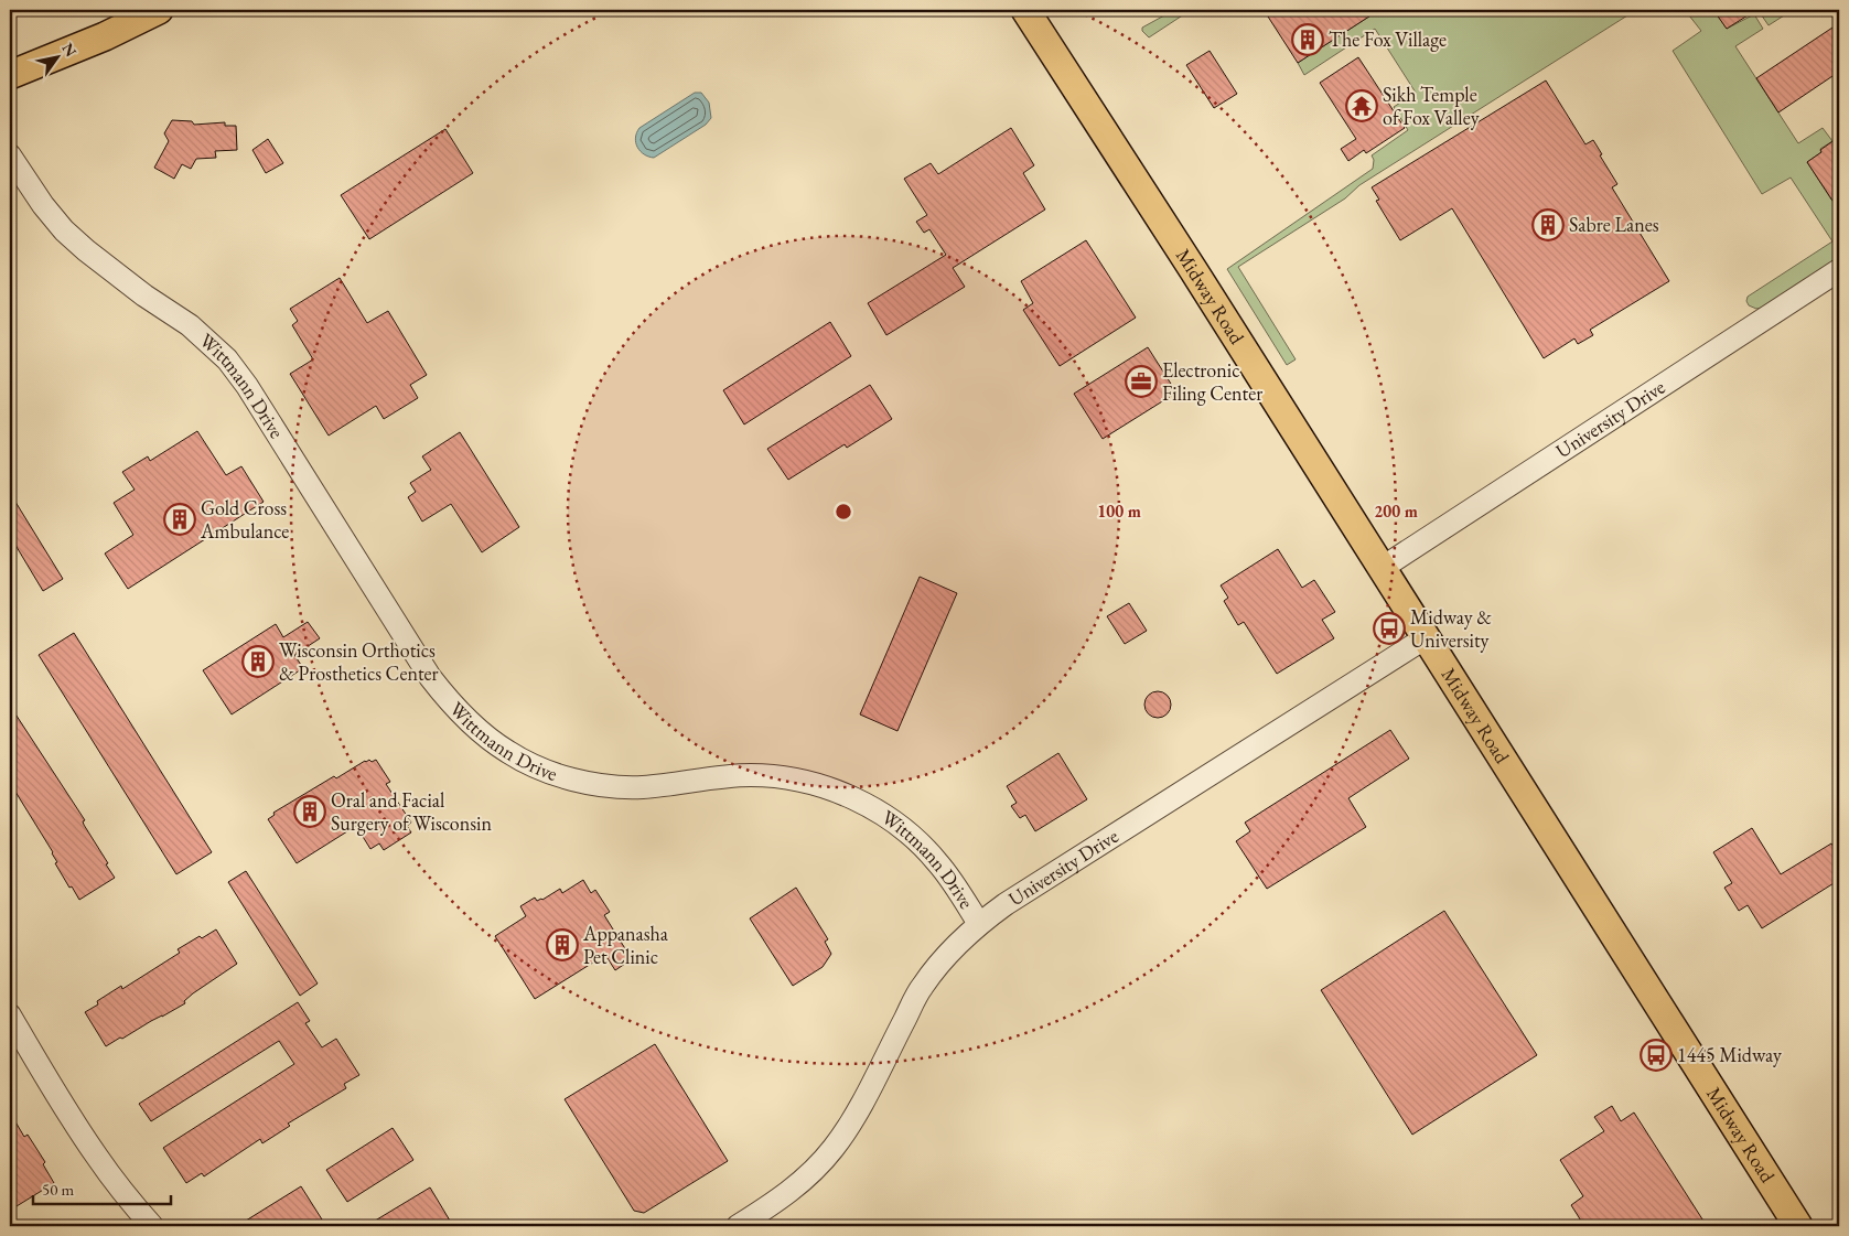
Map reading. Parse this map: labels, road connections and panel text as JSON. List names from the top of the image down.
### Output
{
  "streets": {
    "main road": ["Midway Road"],
    "street": ["Wittmann Drive", "University Drive"]
  },
  "crossings": [
    ["Midway Road", "University Drive"],
    ["Wittmann Drive", "University Drive"]
  ],
  "places": {
    "building": [
      "The Fox Village",
      "Sabre Lanes",
      "Gold Cross Ambulance",
      "Wisconsin Orthotics & Prosthetics Center",
      "Oral and Facial Surgery of Wisconsin",
      "Appanasha Pet Clinic"
    ],
    "temple": ["Sikh Temple of Fox Valley"],
    "office": ["Electronic Filing Center"],
    "bus stop": ["Midway & University", "1445 Midway"]
  },
  "scale_bar": "50 m",
  "north": "top right",
  "rings": ["100 m", "200 m"]
}
